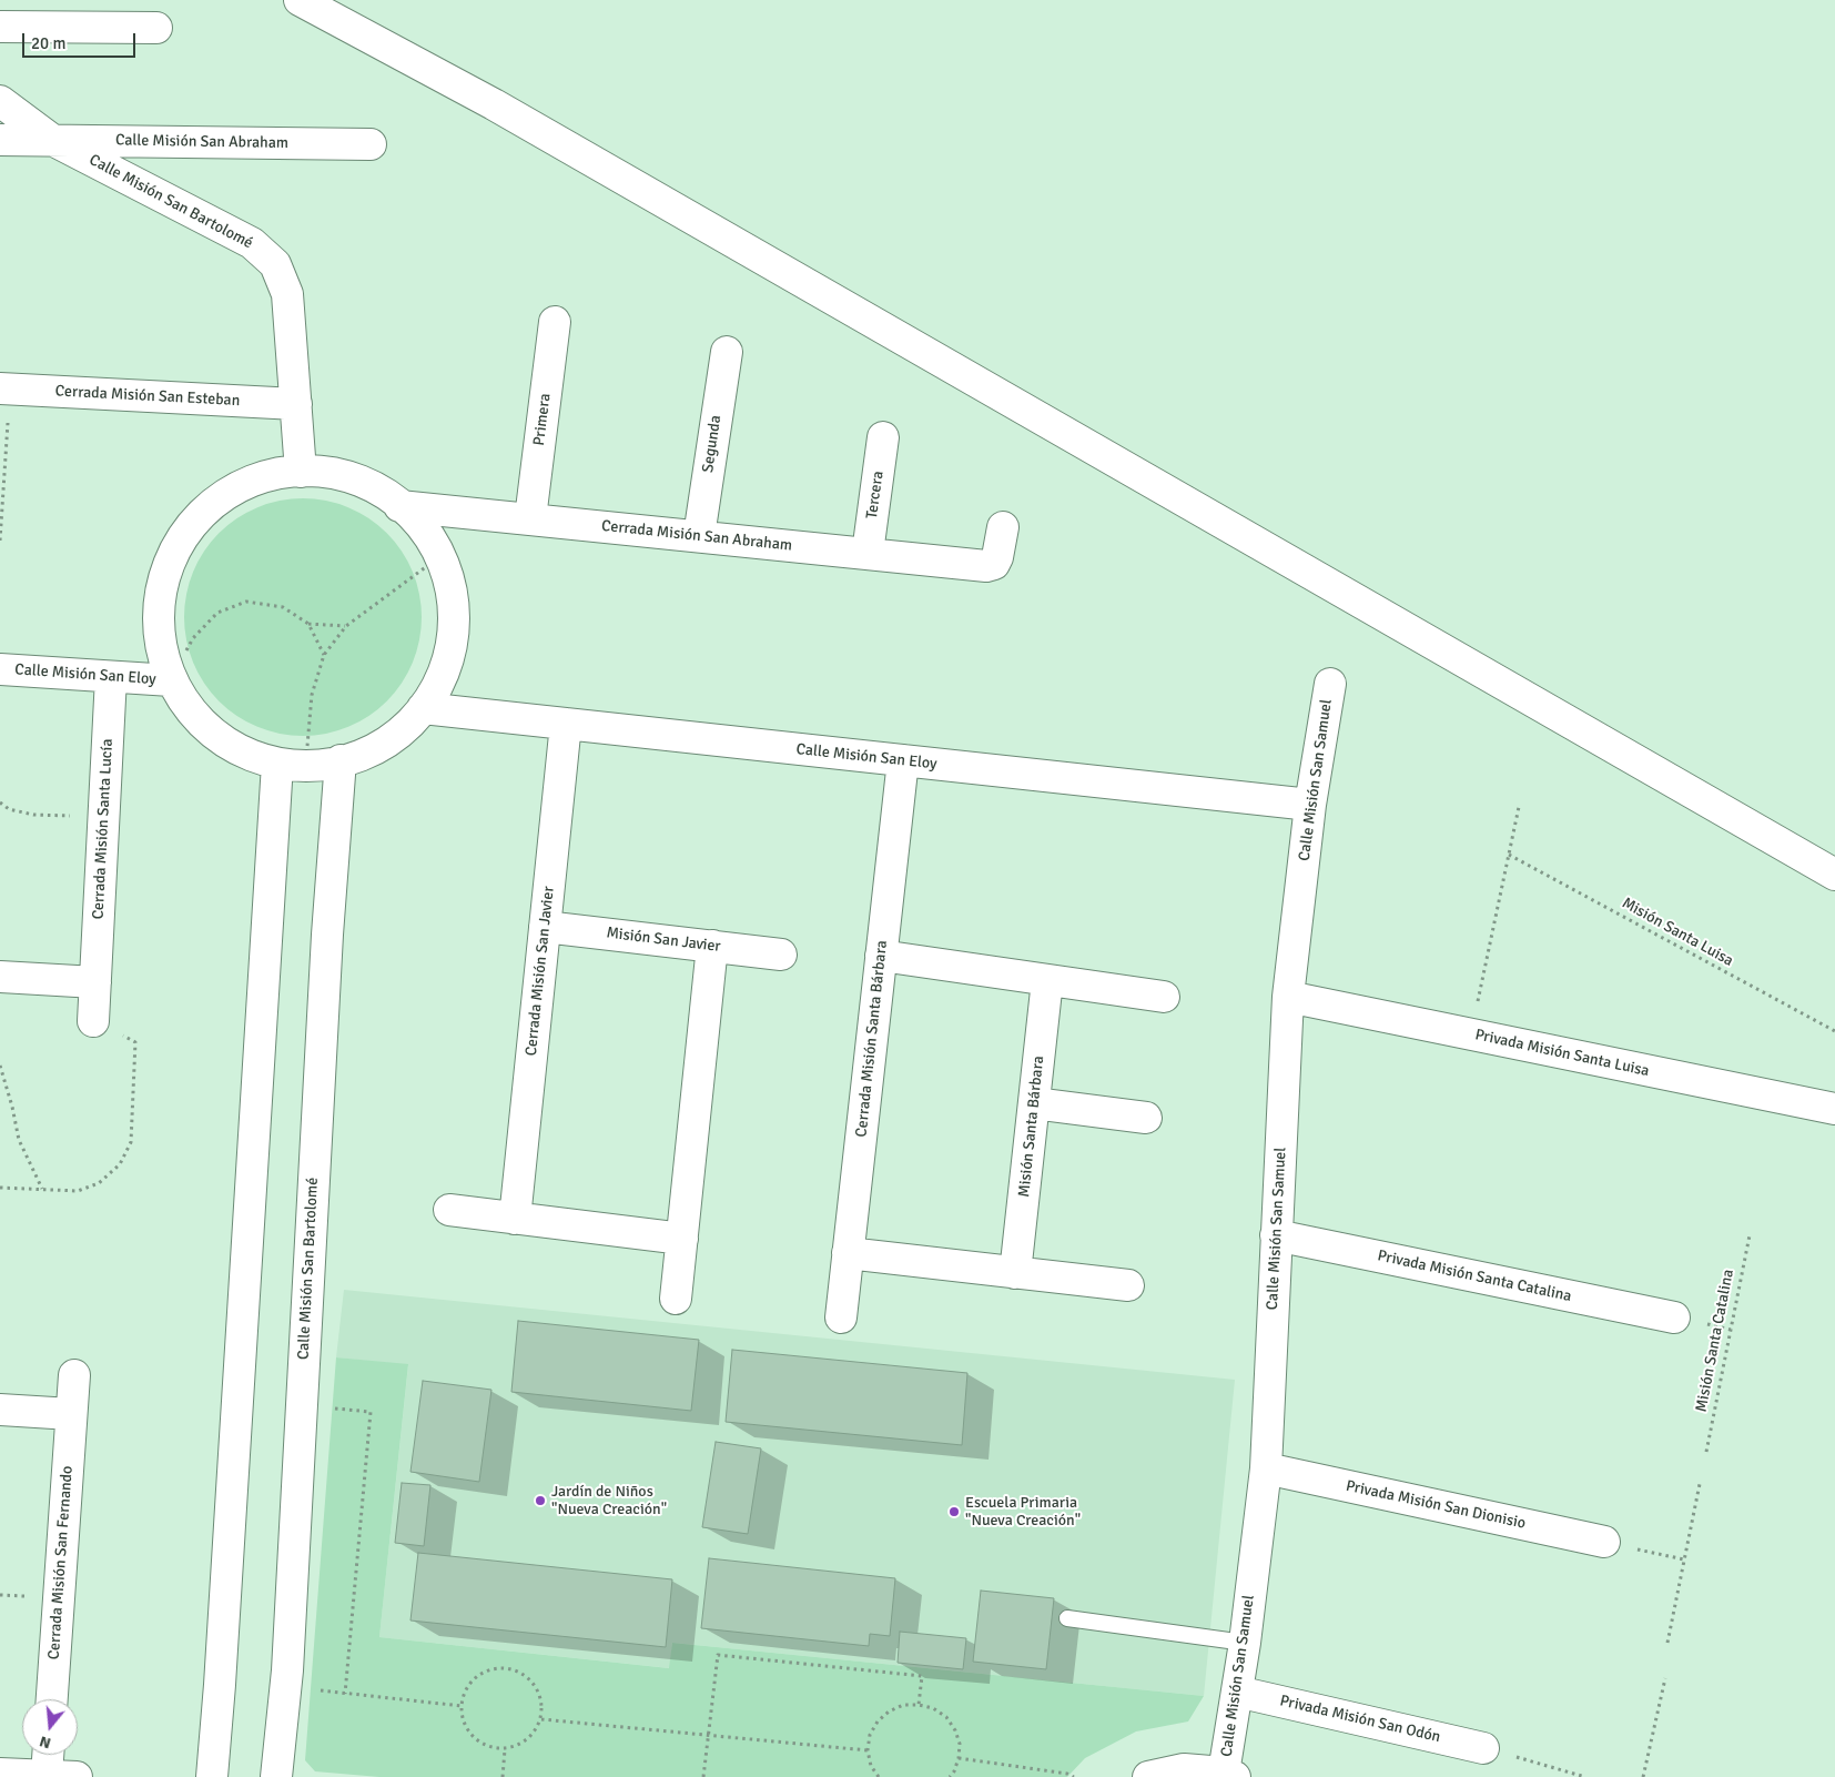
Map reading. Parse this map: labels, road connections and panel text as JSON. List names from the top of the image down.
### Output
{
  "streets": {
    "street": [
      "Calle Misión San Abraham",
      "Calle Misión San Bartolomé",
      "Cerrada Misión San Esteban",
      "Primera",
      "Segunda",
      "Tercera",
      "Cerrada Misión San Abraham",
      "Calle Misión San Eloy",
      "Calle Misión San Samuel",
      "Cerrada Misión Santa Lucía",
      "Misión San Javier",
      "Cerrada Misión San Javier",
      "Cerrada Misión Santa Bárbara",
      "Privada Misión Santa Luisa",
      "Misión Santa Bárbara",
      "Privada Misión Santa Catalina",
      "Privada Misión San Dionisio",
      "Cerrada Misión San Fernando",
      "Privada Misión San Odón"
    ],
    "path": ["Misión Santa Luisa", "Misión Santa Catalina"]
  },
  "crossings": [
    ["Calle Misión San Abraham", "Calle Misión San Bartolomé"],
    ["Calle Misión San Bartolomé", "Cerrada Misión San Esteban"],
    ["Primera", "Cerrada Misión San Abraham"],
    ["Segunda", "Cerrada Misión San Abraham"],
    ["Tercera", "Cerrada Misión San Abraham"],
    ["Calle Misión San Eloy", "Calle Misión San Samuel"],
    ["Calle Misión San Eloy", "Cerrada Misión Santa Lucía"],
    ["Calle Misión San Eloy", "Cerrada Misión San Javier"],
    ["Calle Misión San Eloy", "Cerrada Misión Santa Bárbara"],
    ["Calle Misión San Samuel", "Privada Misión Santa Luisa"],
    ["Calle Misión San Samuel", "Privada Misión Santa Catalina"],
    ["Calle Misión San Samuel", "Privada Misión San Dionisio"],
    ["Calle Misión San Samuel", "Privada Misión San Odón"],
    ["Misión San Javier", "Cerrada Misión San Javier"]
  ],
  "places": ["Jardín de Niños \"Nueva Creación\"", "Escuela Primaria \"Nueva Creación\""],
  "scale_bar": "20 m",
  "north": "bottom"
}
